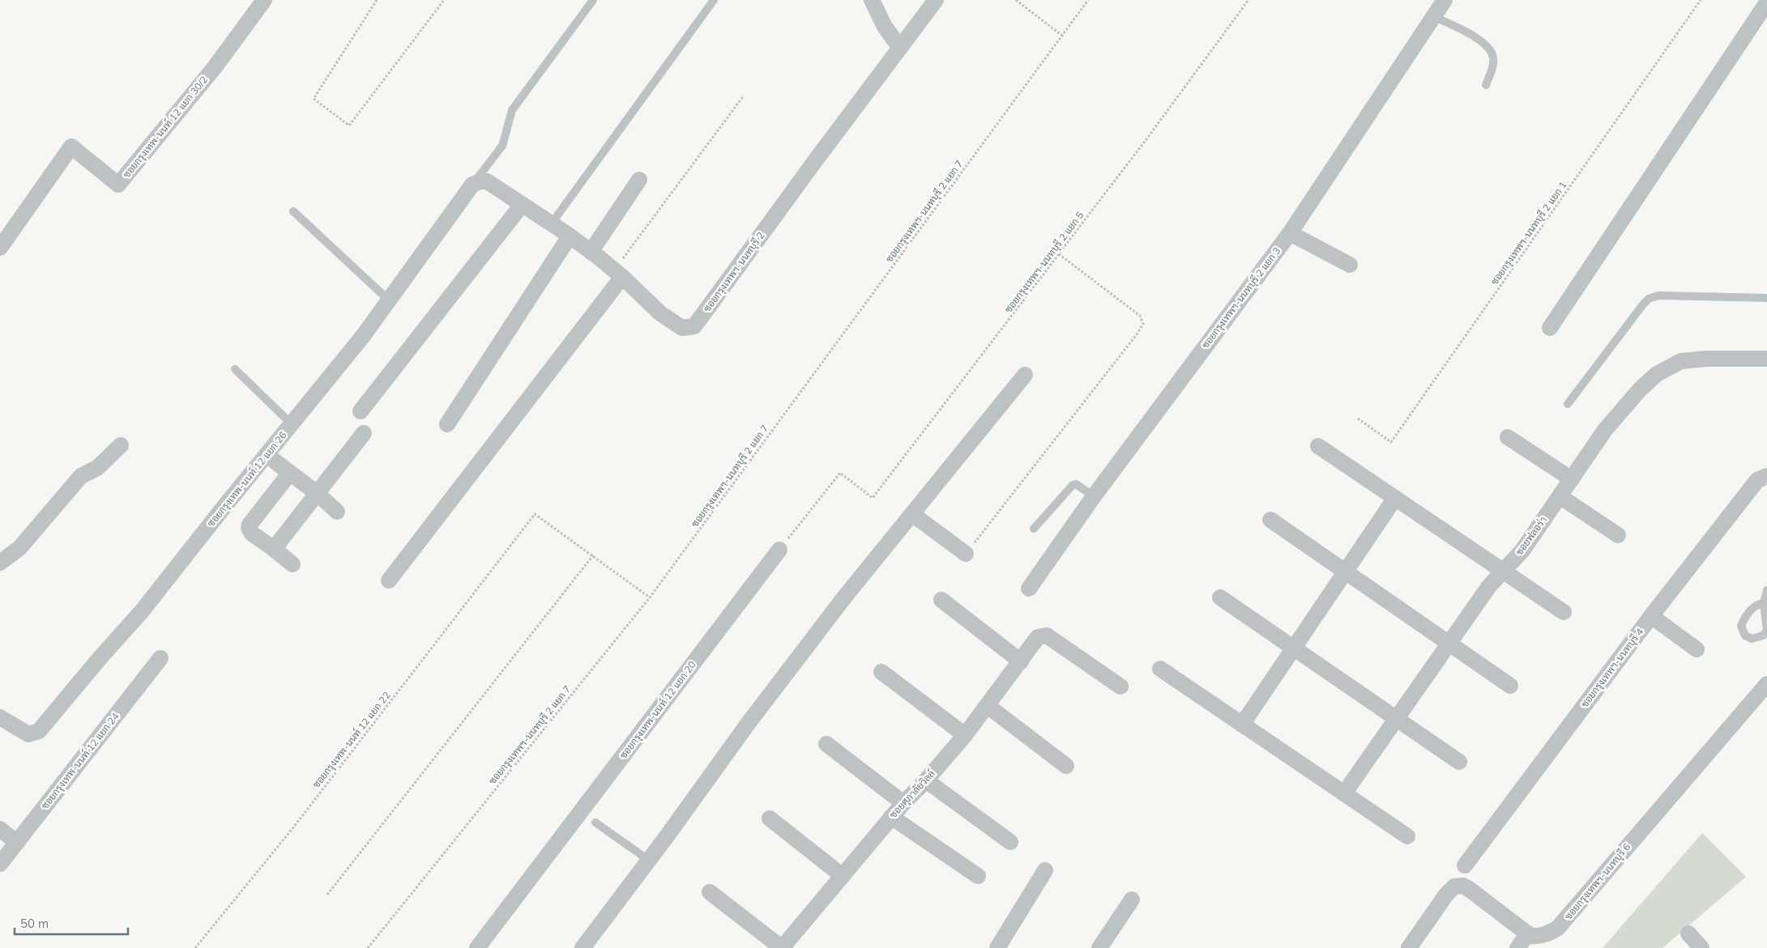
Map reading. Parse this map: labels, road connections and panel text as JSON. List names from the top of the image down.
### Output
{
  "streets": {
    "street": [
      "ซอยกรุงเทพ-นนท์ 12 แยก 30/2",
      "ซอยกรุงเทพฯ-นนทบุรี 2",
      "ซอยกรุงเทพฯ-นนทบุรี 2 แยก 3",
      "ซอยกรุงเทพ-นนท์ 12 แยก 26",
      "ซอยฟลอร่า",
      "ซอยกรุงเทพฯ-นนทบุรี 4",
      "ซอยกรุงเทพ-นนท์ 12 แยก 20",
      "ซอยกรุงเทพ-นนท์ 12 แยก 24",
      "ซอยศุภาลัยวิลล์",
      "ซอยกรุงเทพฯ-นนทบุรี 6"
    ],
    "path": [
      "ซอยกรุงเทพฯ-นนทบุรี 2 แยก 7",
      "ซอยกรุงเทพฯ-นนทบุรี 2 แยก 1",
      "ซอยกรุงเทพฯ-นนทบุรี 2 แยก 5",
      "ซอยกรุงเทพ-นนท์ 12 แยก 22"
    ]
  },
  "crossings": [
    ["ซอยกรุงเทพฯ-นนทบุรี 2 แยก 5", "ซอยกรุงเทพ-นนท์ 12 แยก 20"],
    ["ซอยกรุงเทพฯ-นนทบุรี 2", "ซอยกรุงเทพ-นนท์ 12 แยก 26"]
  ],
  "scale_bar": "50 m"
}
